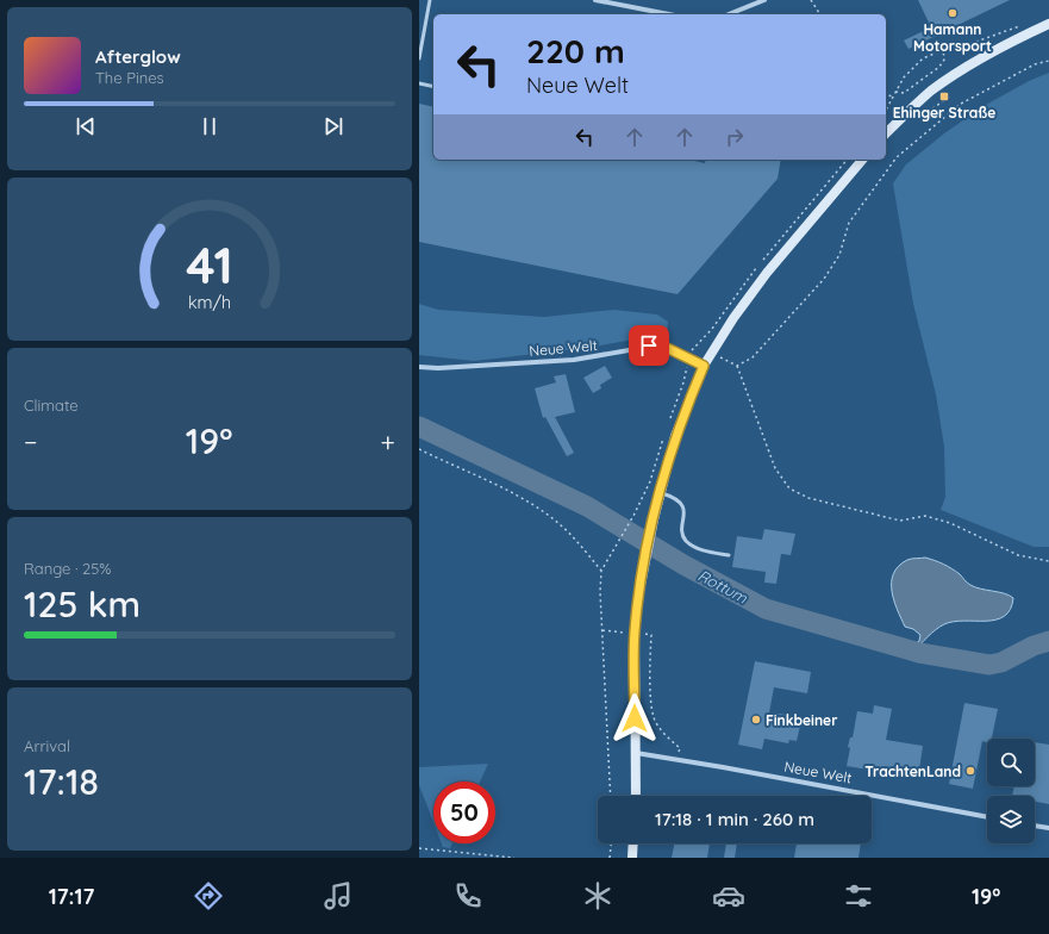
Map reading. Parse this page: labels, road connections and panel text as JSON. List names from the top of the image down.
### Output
{
  "streets": {
    "street": ["Neue Welt"]
  },
  "water": ["Rottum"],
  "places": {
    "other": ["Hamann Motorsport", "Finkbeiner", "TrachtenLand"],
    "transit": ["Ehinger Straße"]
  },
  "page": {
    "turn": ["220 m", "Neue Welt"],
    "song": ["Afterglow", "The Pines"],
    "tile": [
      "Climate",
      ["Range · 25%", "125 km"],
      ["Arrival", "17:18"]
    ],
    "heat": ["−", "19°", "+"],
    "limit": "50",
    "trip": "17:18 · 1 min · 260 m",
    "tabs": ["17:17", "19°"],
    "gauge": ["41", "km/h"]
  }
}
